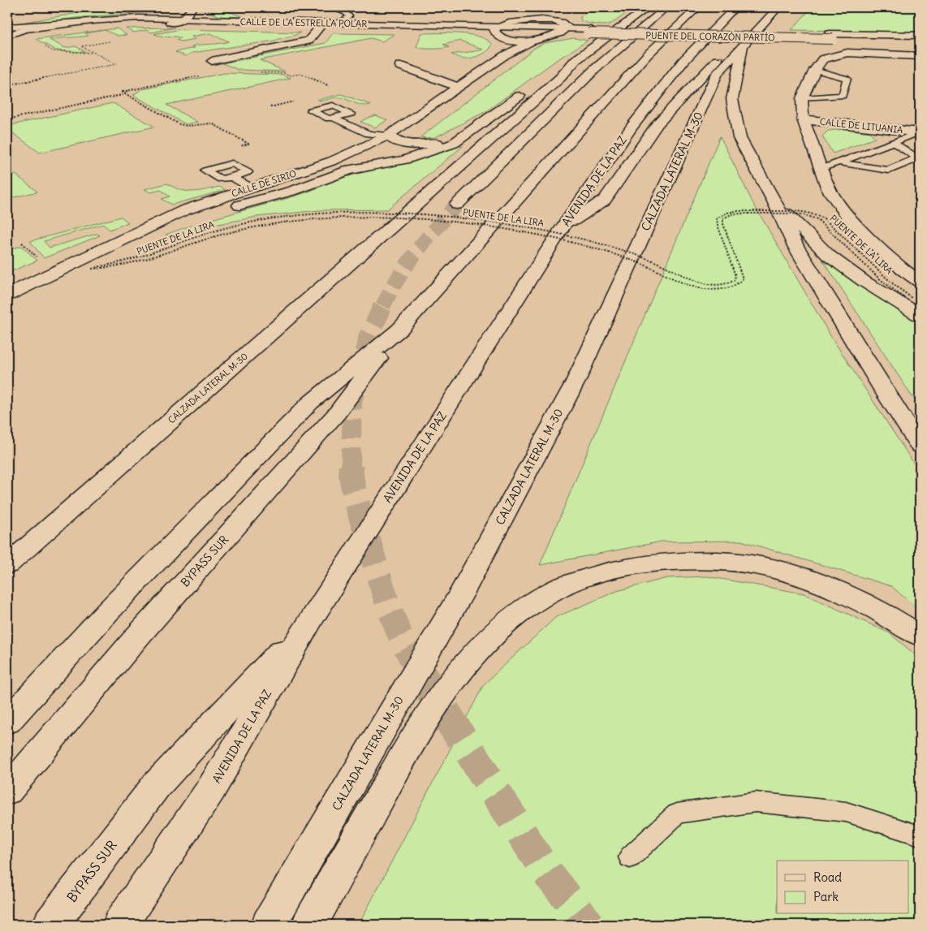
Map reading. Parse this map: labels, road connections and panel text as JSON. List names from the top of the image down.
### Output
{
  "streets": {
    "main road": [
      "CALLE DE LA ESTRELLA POLAR",
      "PUENTE DEL CORAZÓN PARTÍO",
      "CALLE DE LITUANIA",
      "CALZADA LATERAL M-30",
      "AVENIDA DE LA PAZ",
      "CALLE DE SIRIO",
      "BYPASS SUR"
    ],
    "path": ["PUENTE DE LA LIRA"]
  },
  "crossings": [
    ["CALLE DE LA ESTRELLA POLAR", "PUENTE DEL CORAZÓN PARTÍO"],
    ["CALLE DE LA ESTRELLA POLAR", "CALLE DE SIRIO"],
    ["AVENIDA DE LA PAZ", "BYPASS SUR"]
  ],
  "legend": ["Road", "Park"]
}
